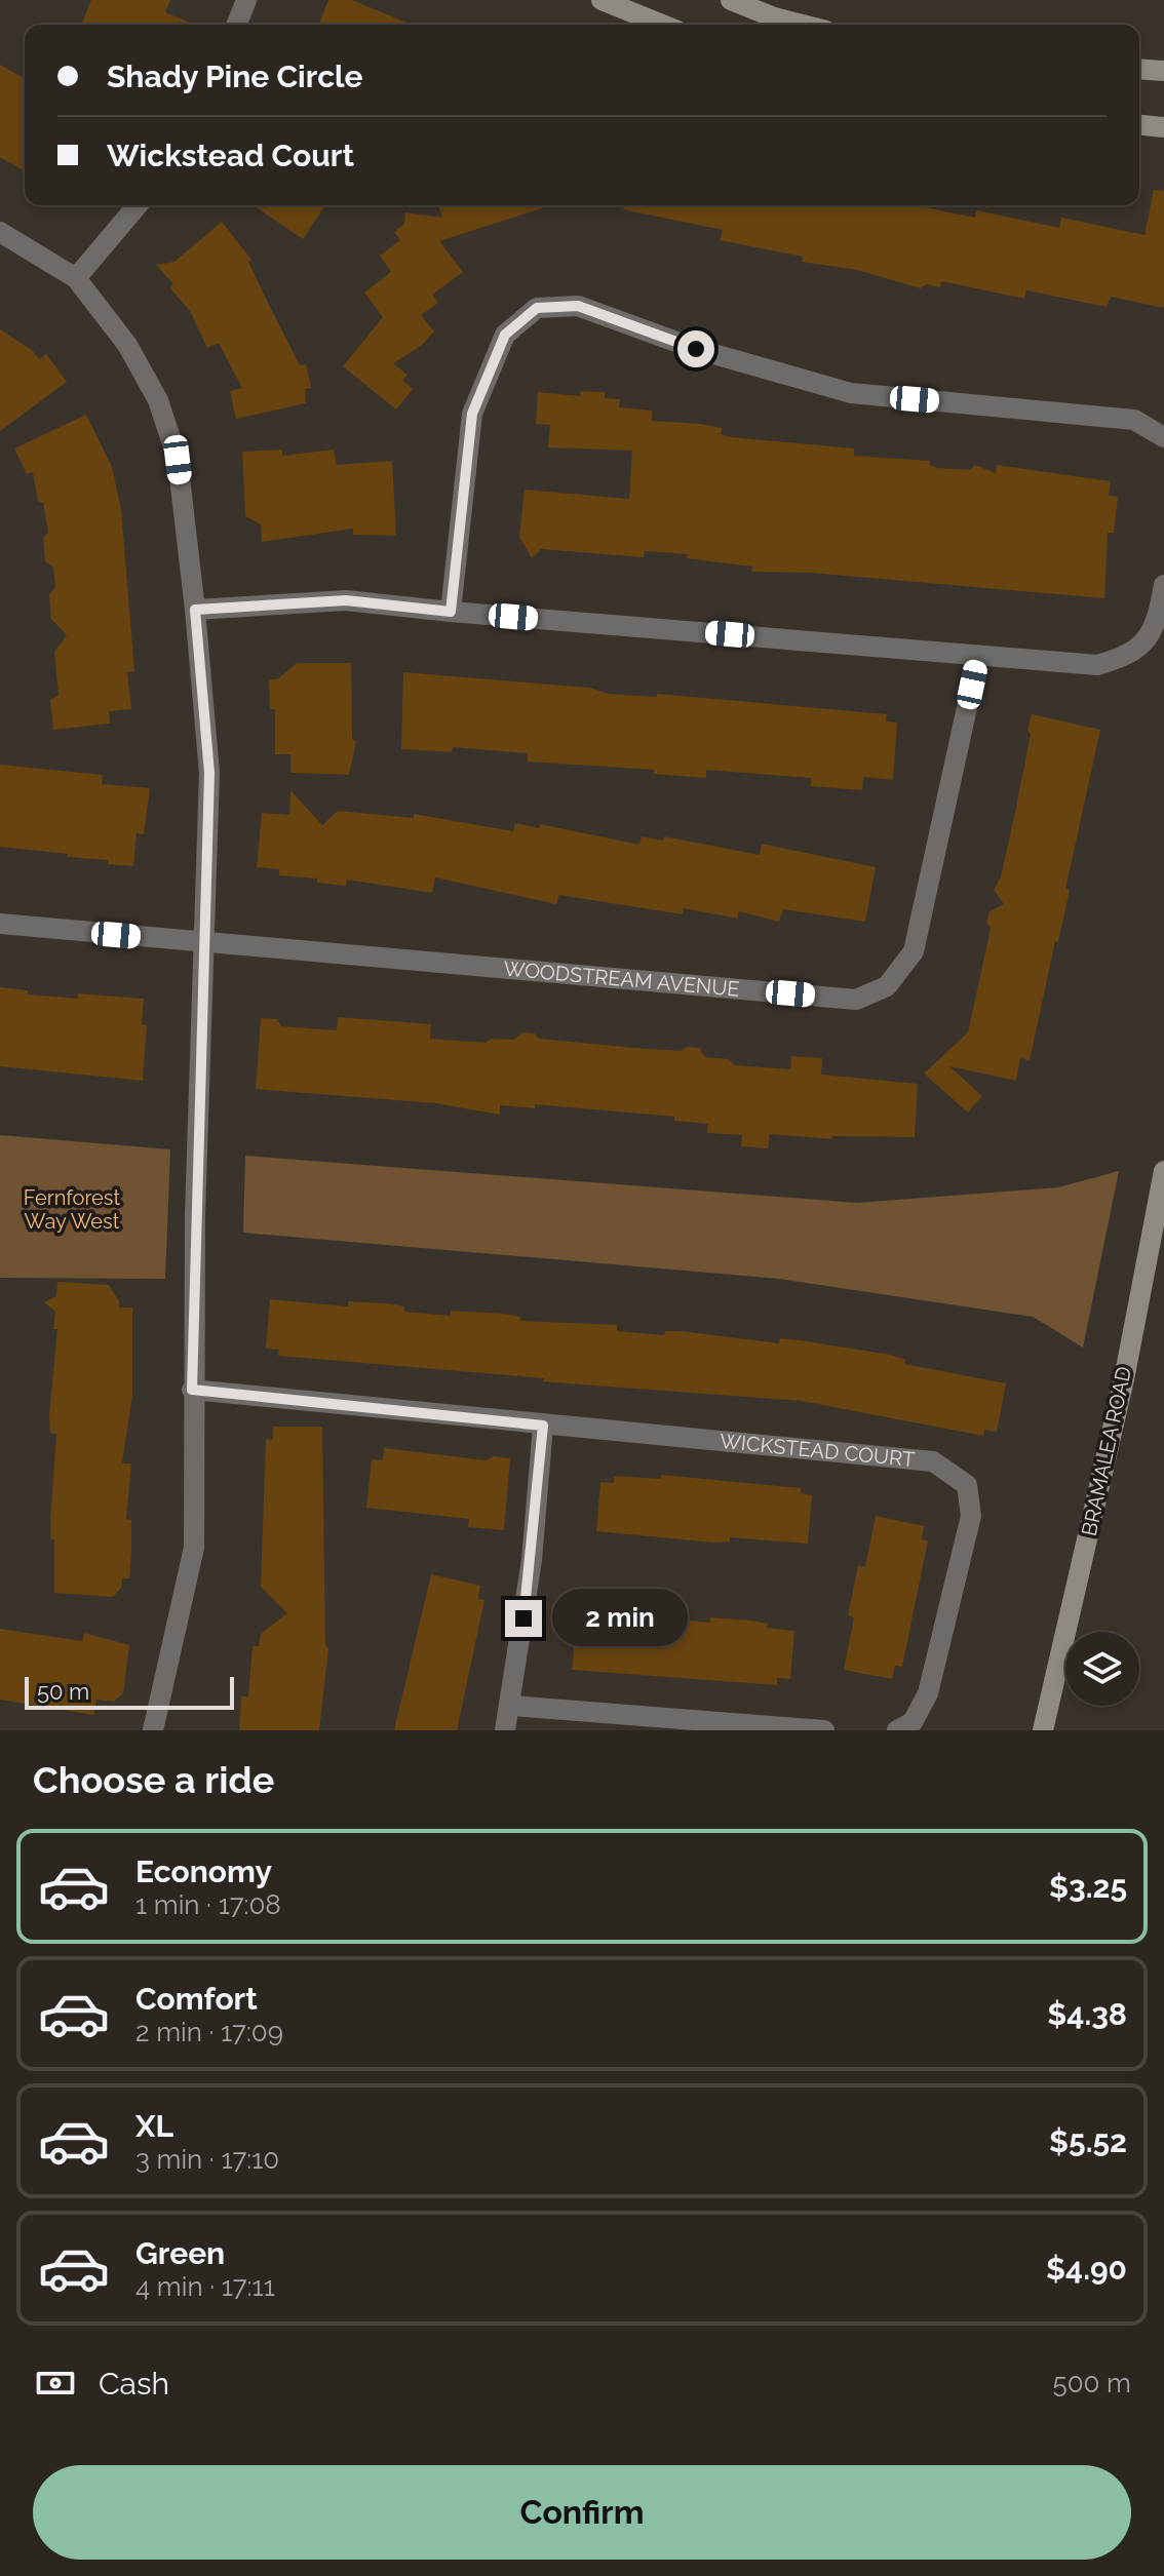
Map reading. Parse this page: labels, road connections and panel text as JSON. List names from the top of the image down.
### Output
{
  "streets": {
    "main road": ["BRAMALEA ROAD"],
    "street": ["WOODSTREAM AVENUE", "WICKSTEAD COURT"]
  },
  "parks": ["Fernforest Way West"],
  "scale_bar": "50 m",
  "page": {
    "banner": ["Shady Pine Circle", "Wickstead Court"],
    "bubble": "2 min",
    "scale": "50 m",
    "heading": "Choose a ride",
    "list": [
      {
        "name": "Economy",
        "note": "1 min · 17:08",
        "value": "$3.25"
      },
      {
        "name": "Comfort",
        "note": "2 min · 17:09",
        "value": "$4.38"
      },
      {
        "name": "XL",
        "note": "3 min · 17:10",
        "value": "$5.52"
      },
      {
        "name": "Green",
        "note": "4 min · 17:11",
        "value": "$4.90"
      }
    ],
    "pay": ["Cash", "500 m"],
    "buttons": "Confirm"
  }
}
